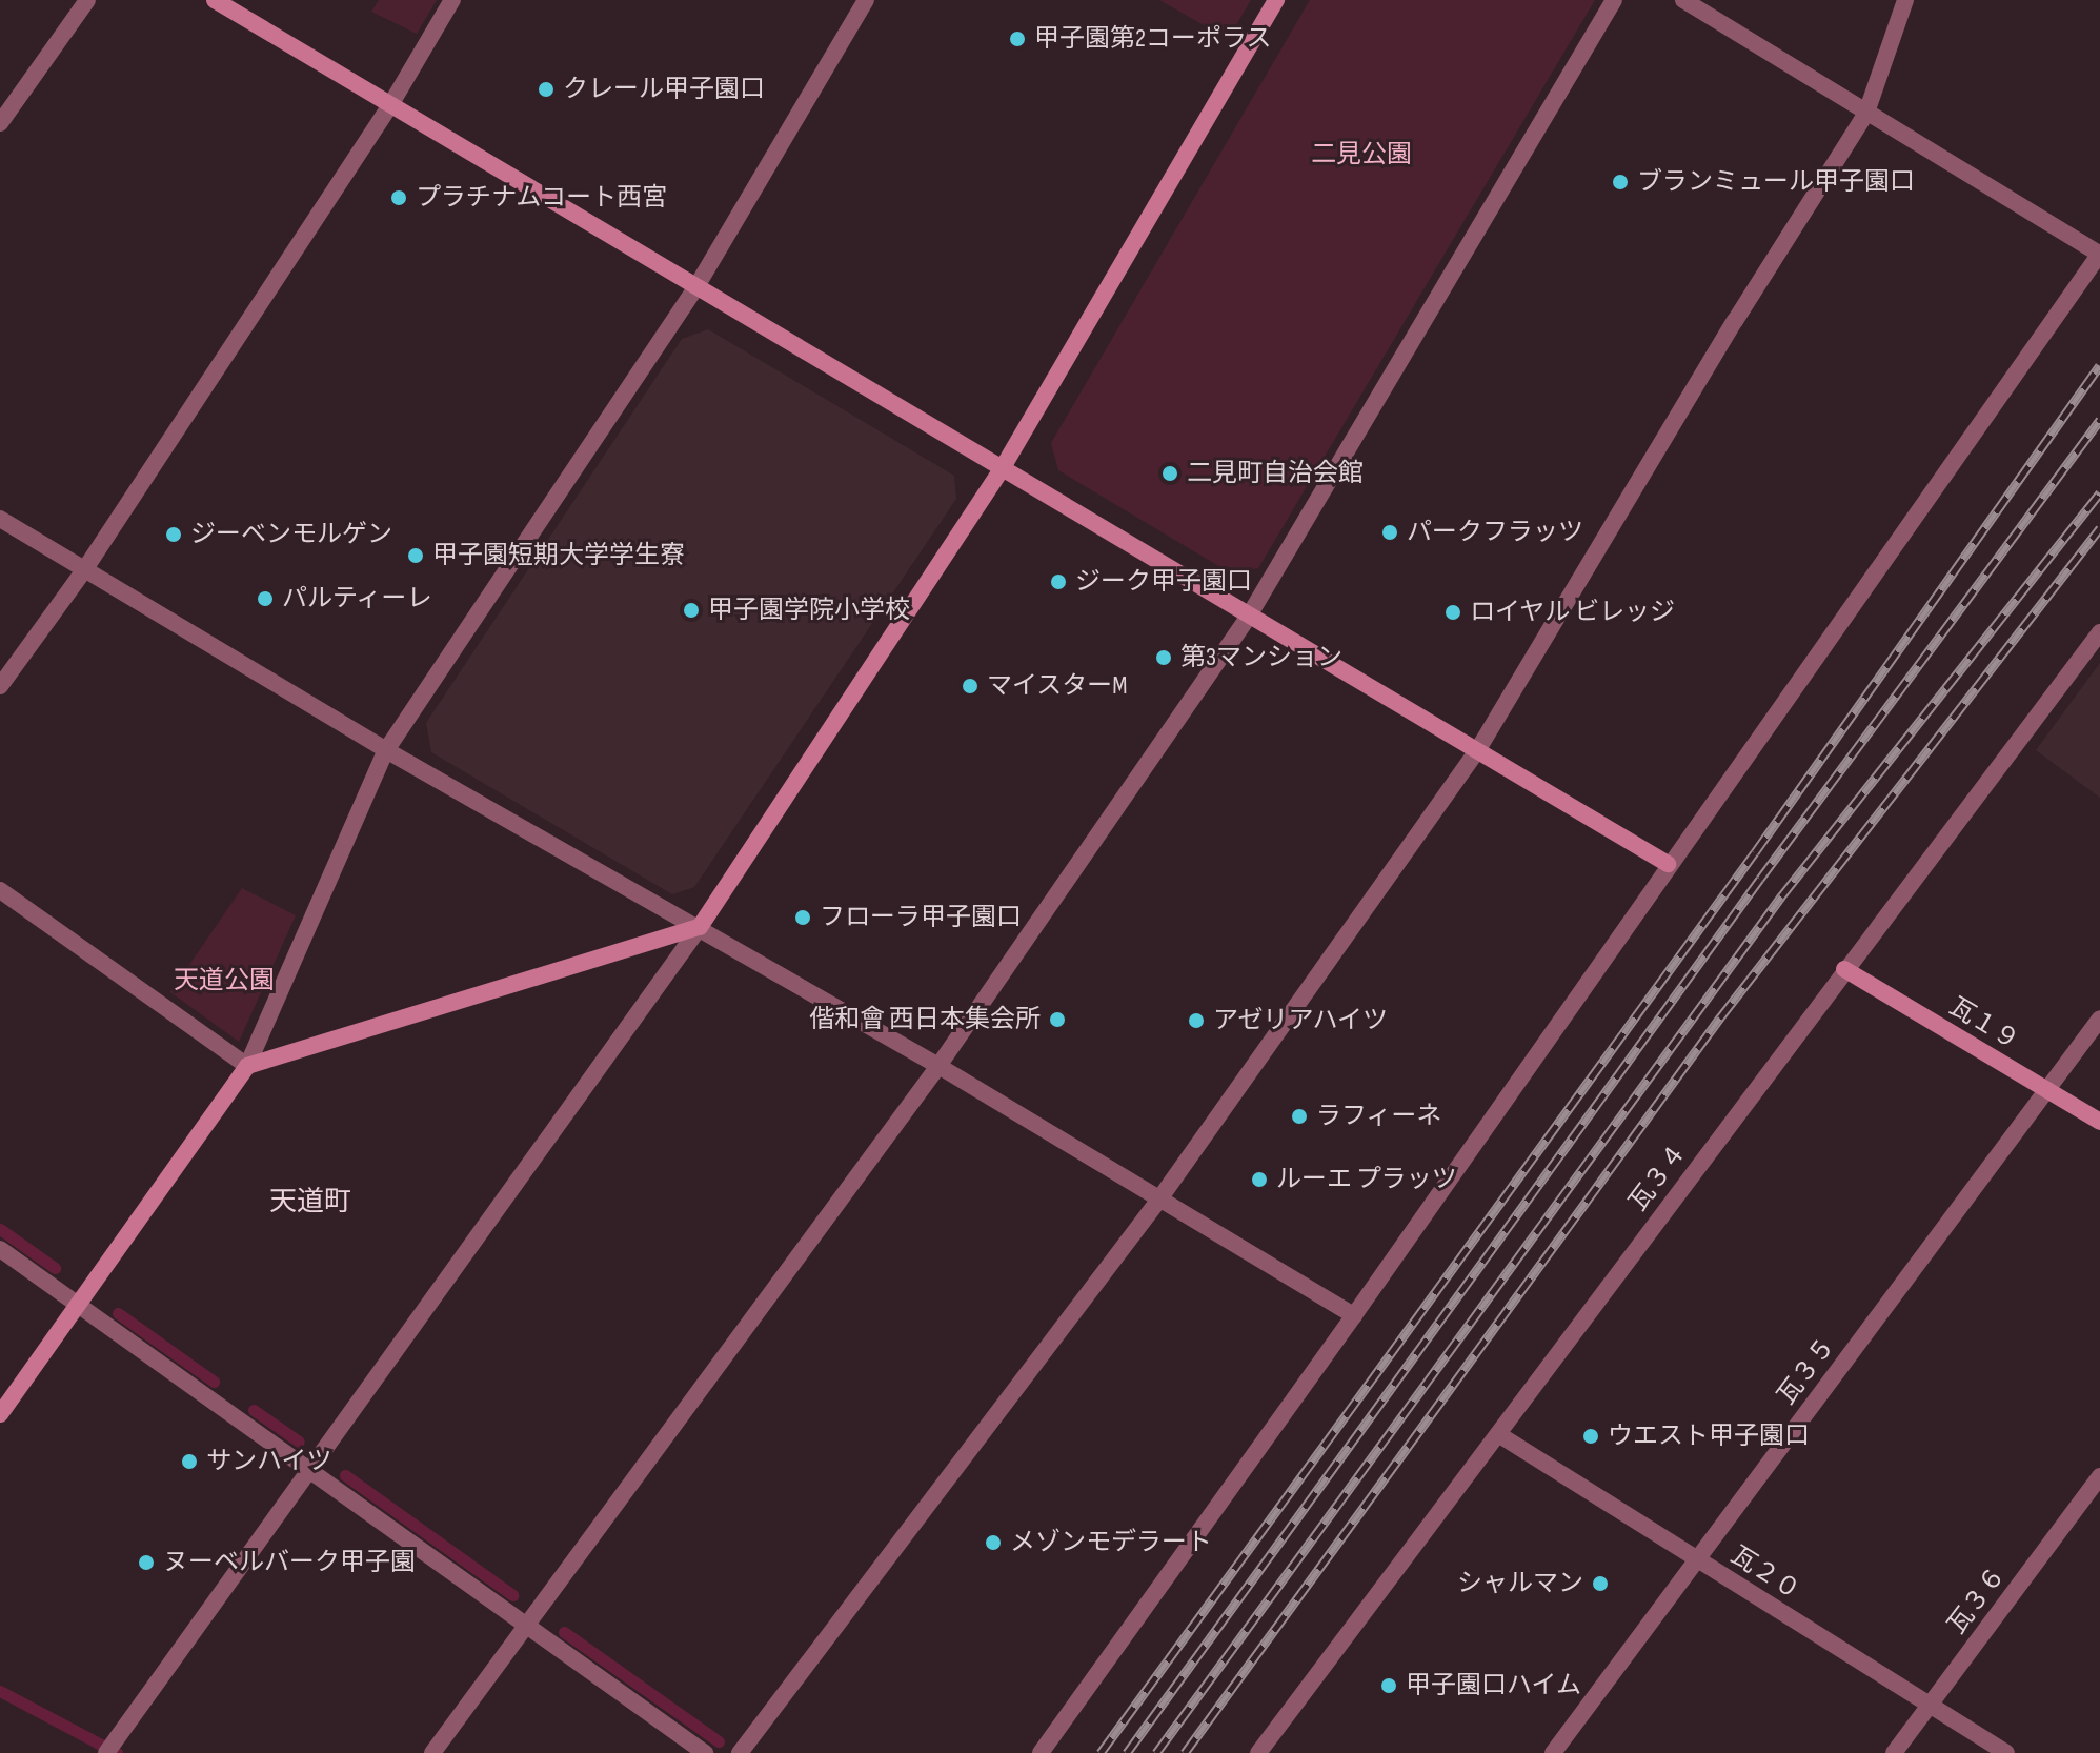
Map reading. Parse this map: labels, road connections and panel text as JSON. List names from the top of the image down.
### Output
{
  "streets": {
    "street": [
      "瓦１９",
      "瓦３４",
      "瓦３５",
      "瓦２０",
      "瓦３６"
    ]
  },
  "crossings": [
    ["瓦１９", "瓦３４"],
    ["瓦１９", "瓦３５"],
    ["瓦３４", "瓦２０"],
    ["瓦３５", "瓦２０"],
    ["瓦２０", "瓦３６"]
  ],
  "districts": ["天道町"],
  "parks": ["二見公園", "天道公園"],
  "places": [
    "甲子園第2コーポラス",
    "クレール甲子園口",
    "ブランミュール甲子園口",
    "プラチナムコート西宮",
    "二見町自治会館",
    "パークフラッツ",
    "ジーベンモルゲン",
    "甲子園短期大学学生寮",
    "ジーク甲子園口",
    "パルティーレ",
    "甲子園学院小学校",
    "ロイヤル ビレッジ",
    "第3マンション",
    "マイスターM",
    "フローラ甲子園口",
    "偕和會 西日本集会所",
    "アゼリアハイツ",
    "ラフィーネ",
    "ルーエ プラッツ",
    "ウエスト甲子園口",
    "サンハイツ",
    "メゾンモデラート",
    "ヌーベルバーク甲子園",
    "シャルマン",
    "甲子園口ハイム"
  ]
}
